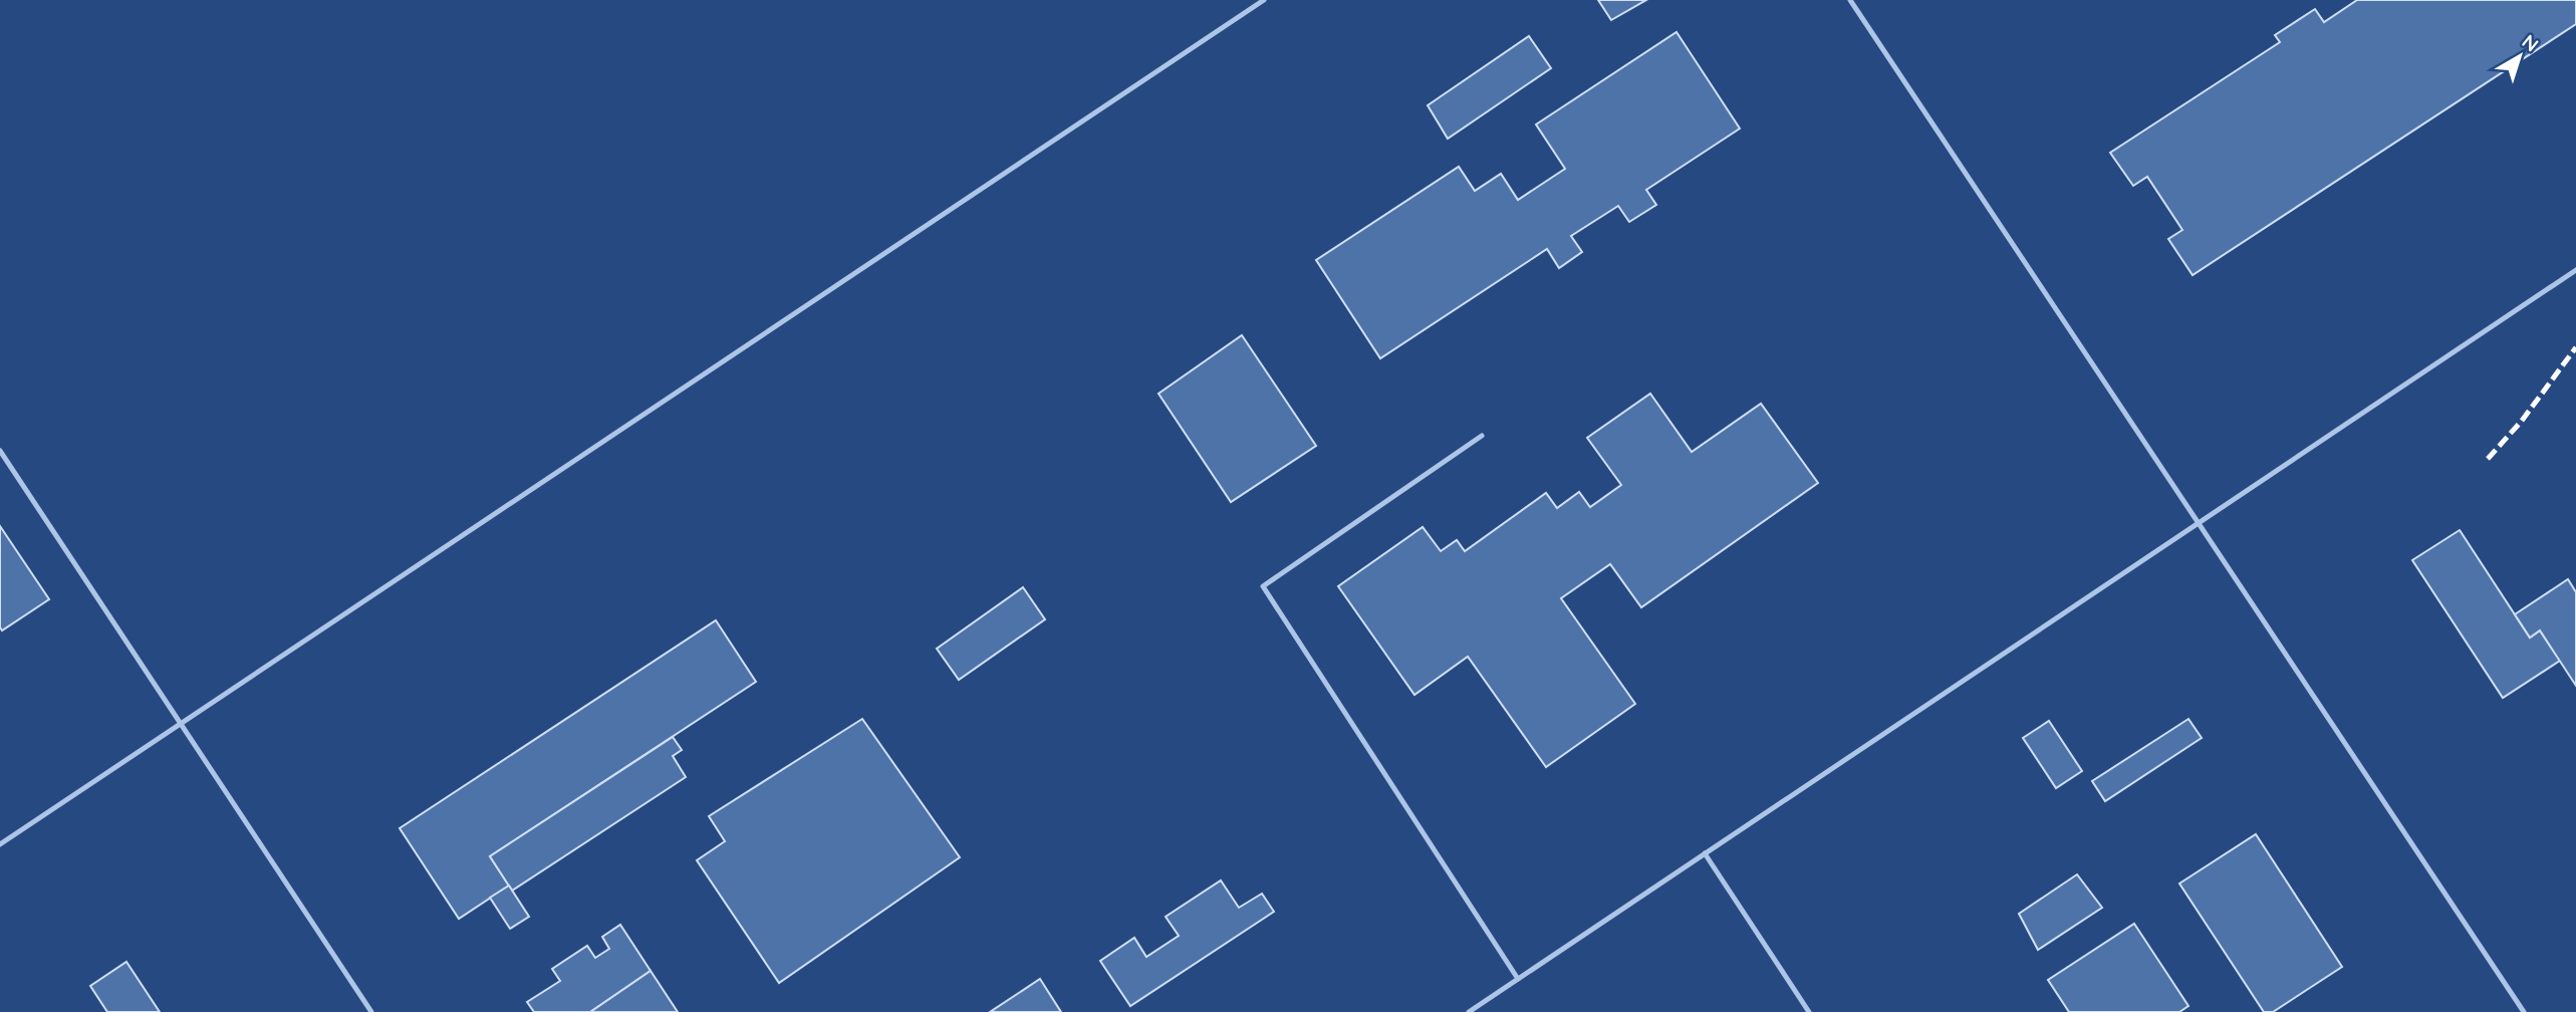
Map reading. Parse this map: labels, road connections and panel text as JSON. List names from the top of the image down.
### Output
{
  "north": "top right"
}
